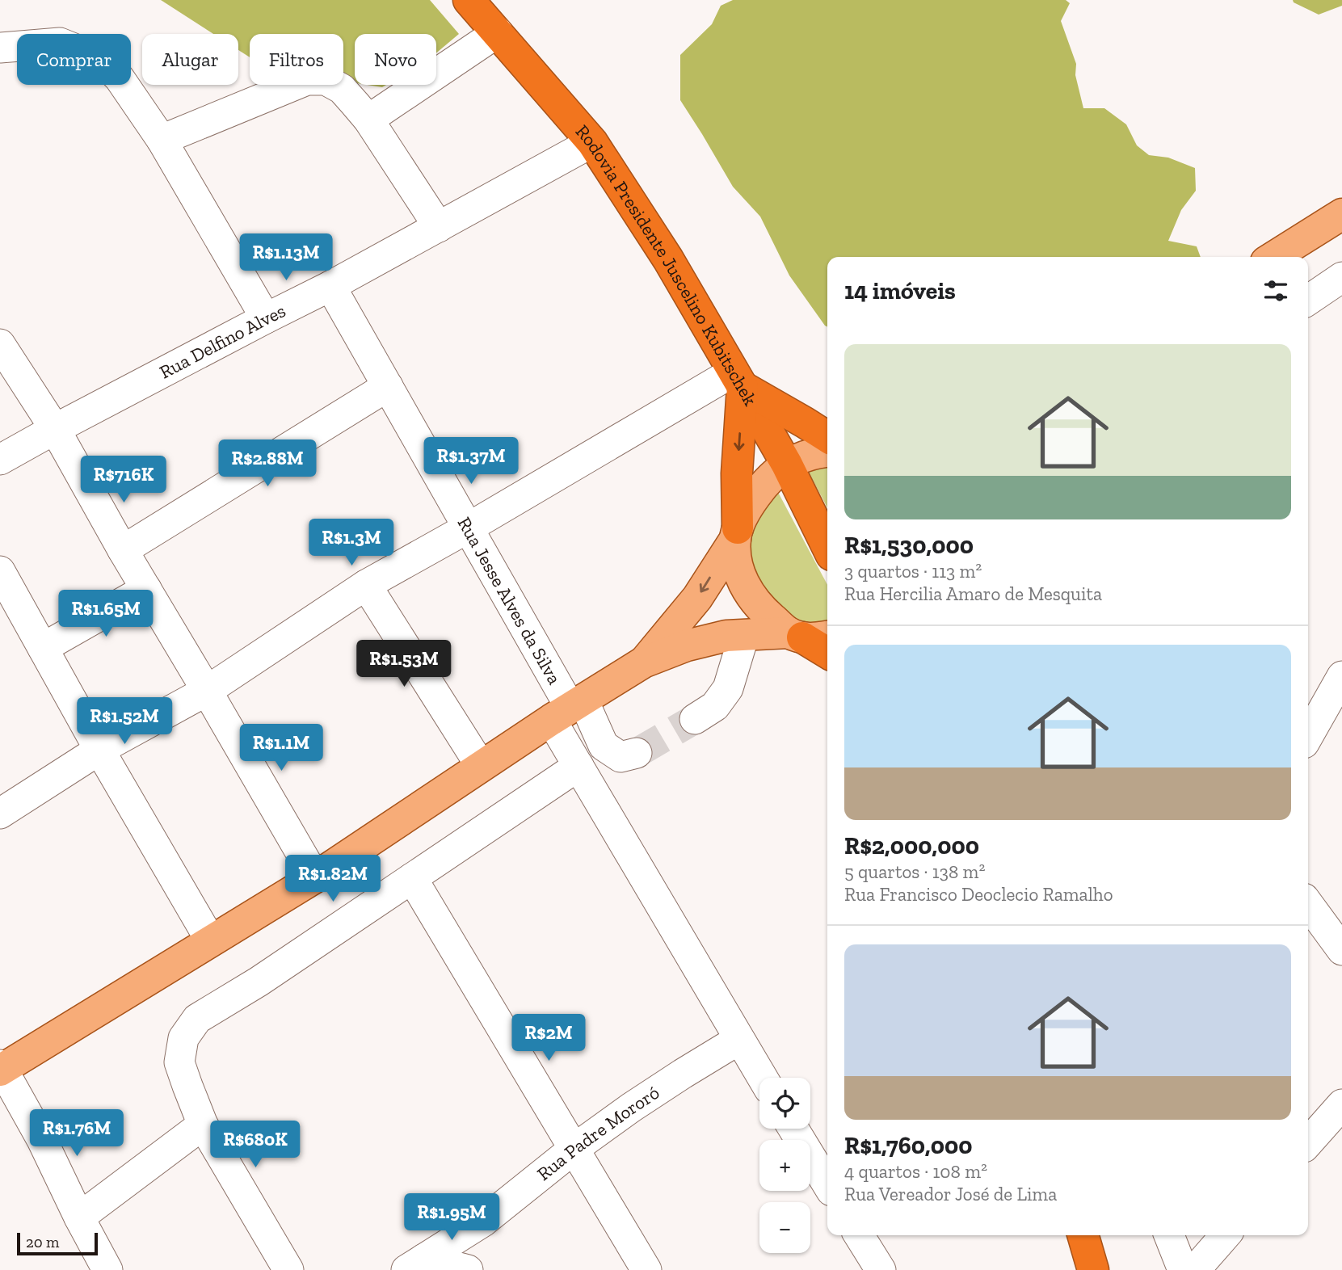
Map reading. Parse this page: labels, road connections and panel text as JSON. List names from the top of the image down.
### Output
{
  "streets": {
    "highway": ["Rodovia Presidente Juscelino Kubitschek"],
    "street": ["Rua Delfino Alves", "Rua Jesse Alves da Silva", "Rua Padre Mororó"]
  },
  "crossings": [
    ["Rodovia Presidente Juscelino Kubitschek", "Rua Delfino Alves"],
    ["Rua Delfino Alves", "Rua Jesse Alves da Silva"],
    ["Rua Jesse Alves da Silva", "Rua Padre Mororó"]
  ],
  "scale_bar": "20 m",
  "page": {
    "chip": [
      "Comprar",
      "Alugar",
      "Filtros",
      "Novo"
    ],
    "price": [
      "R$1.13M",
      "R$1.37M",
      "R$2.88M",
      "R$716K",
      "R$1.3M",
      "R$1.65M",
      "R$1.53M",
      "R$1.52M",
      "R$1.1M",
      "R$1.82M",
      "R$2M",
      "R$1.76M",
      "R$680K",
      "R$1.95M"
    ],
    "heading": "14 imóveis",
    "list": [
      {
        "name": "R$1,530,000",
        "note": "3 quartos · 113 m² · Rua Hercilia Amaro de Mesquita"
      },
      {
        "name": "R$2,000,000",
        "note": "5 quartos · 138 m² · Rua Francisco Deoclecio Ramalho"
      },
      {
        "name": "R$1,760,000",
        "note": "4 quartos · 108 m² · Rua Vereador José de Lima"
      }
    ],
    "map_buttons": ["+", "−"],
    "scale": "20 m"
  }
}
